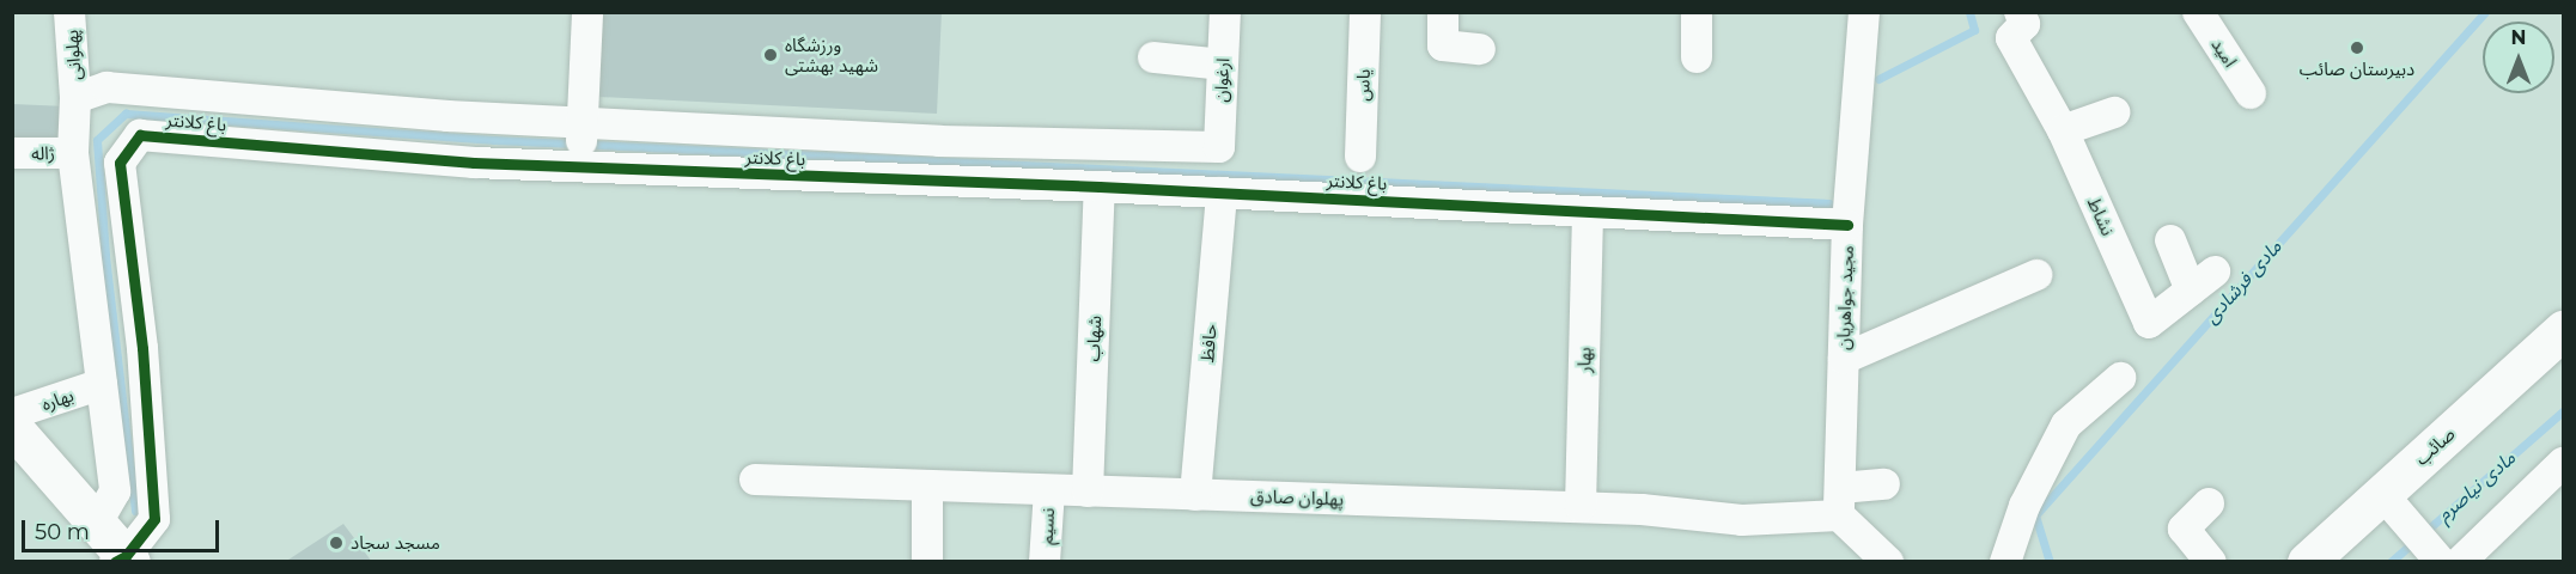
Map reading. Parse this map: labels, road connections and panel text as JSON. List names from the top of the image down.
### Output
{
  "streets": {
    "main road": ["صائب"],
    "street": [
      "امید",
      "پهلوانی",
      "ارغوان",
      "یاس",
      "باغ کلانتر",
      "ژاله",
      "نشاط",
      "مجید جواهریان",
      "شهاب",
      "حافظ",
      "بهار",
      "بهاره",
      "پهلوان صادق",
      "نسیم"
    ]
  },
  "crossings": [
    ["پهلوانی", "باغ کلانتر"],
    ["پهلوانی", "ژاله"],
    ["پهلوانی", "بهاره"],
    ["ارغوان", "باغ کلانتر"],
    ["باغ کلانتر", "مجید جواهریان"],
    ["باغ کلانتر", "شهاب"],
    ["باغ کلانتر", "حافظ"],
    ["باغ کلانتر", "بهار"],
    ["مجید جواهریان", "پهلوان صادق"],
    ["شهاب", "پهلوان صادق"],
    ["حافظ", "پهلوان صادق"],
    ["بهار", "پهلوان صادق"],
    ["پهلوان صادق", "نسیم"]
  ],
  "water": ["مادی فرشادی", "مادی نیاصرم"],
  "places": ["دبیرستان صائب", "ورزشگاه شهید بهشتی", "مسجد سجاد"],
  "scale_bar": "50 m",
  "north": "top"
}
